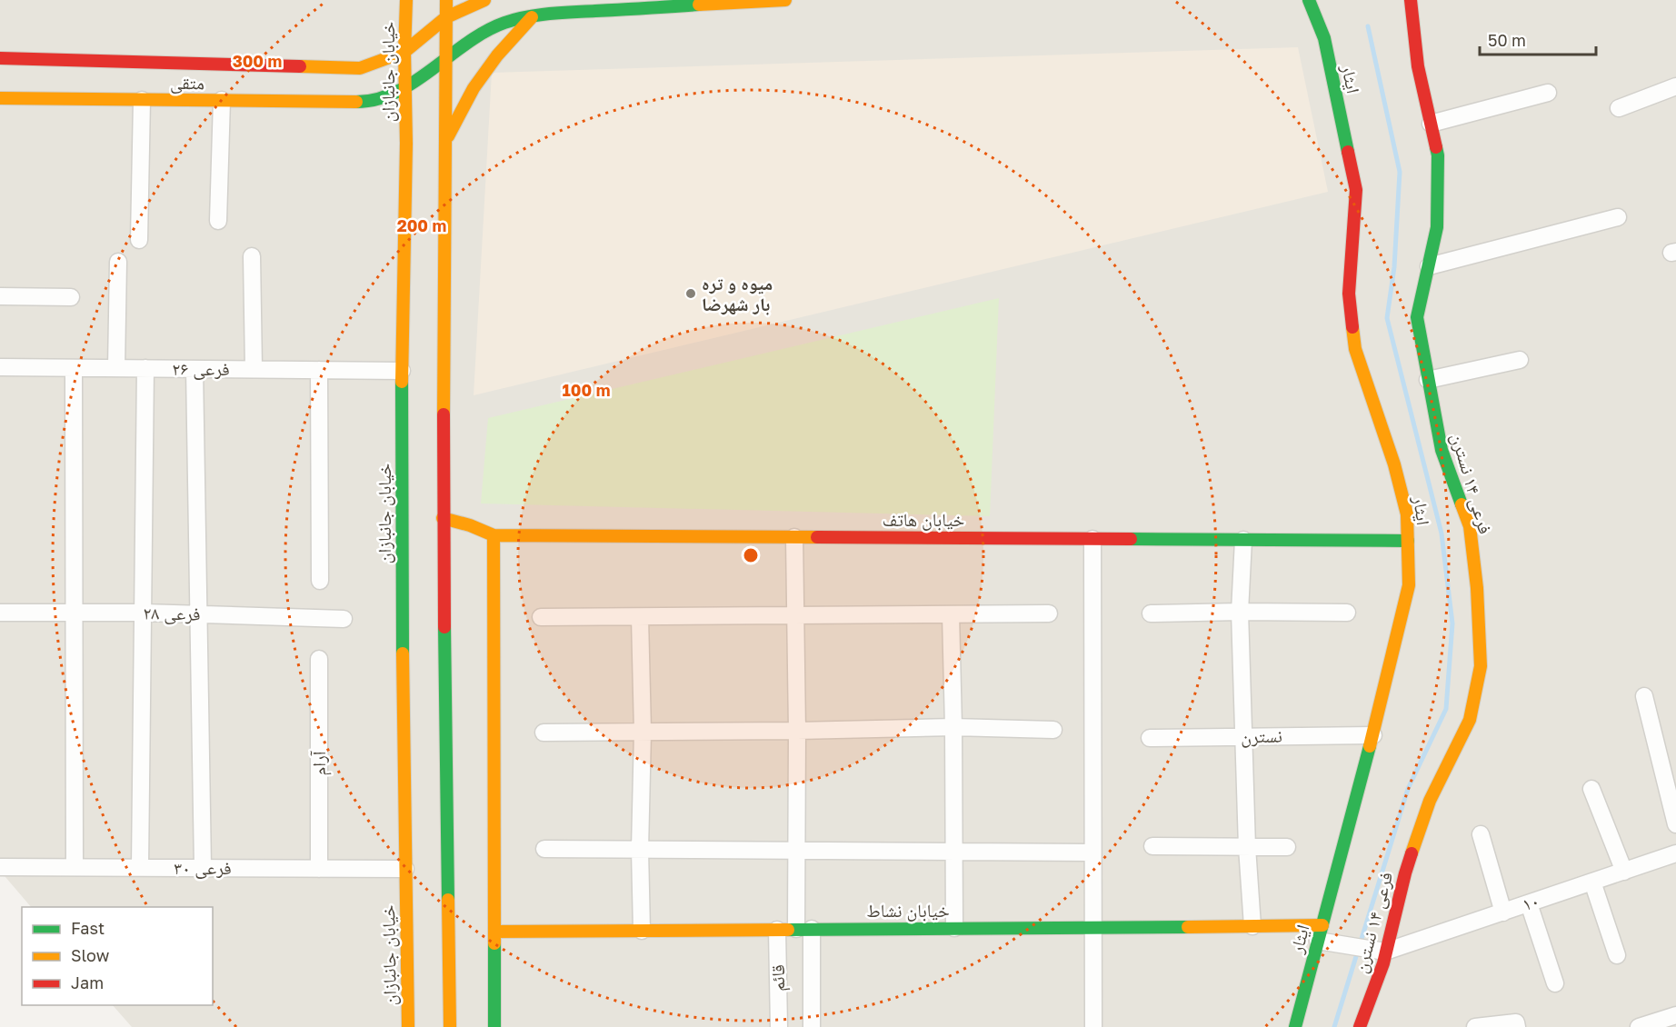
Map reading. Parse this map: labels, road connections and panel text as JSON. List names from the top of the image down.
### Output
{
  "streets": {
    "street": [
      "خیابان جانبازان",
      "ایثار",
      "متقی",
      "فرعی ۲۶",
      "فرعی ۱۴ نسترن",
      "خیابان هاتف",
      "فرعی ۲۸",
      "نسترن",
      "آرام",
      "فرعی ۳۰",
      "۱۰",
      "خیابان نشاط",
      "قائم"
    ]
  },
  "crossings": [
    ["خیابان جانبازان", "متقی"],
    ["خیابان جانبازان", "فرعی ۲۶"],
    ["خیابان جانبازان", "فرعی ۳۰"],
    ["ایثار", "خیابان هاتف"],
    ["ایثار", "نسترن"],
    ["ایثار", "خیابان نشاط"],
    ["فرعی ۱۴ نسترن", "۱۰"],
    ["آرام", "فرعی ۳۰"],
    ["خیابان نشاط", "قائم"]
  ],
  "places": ["میوه و تره بار شهرضا"],
  "legend": ["Fast", "Slow", "Jam"],
  "scale_bar": "50 m",
  "rings": ["300 m", "200 m", "100 m"]
}
